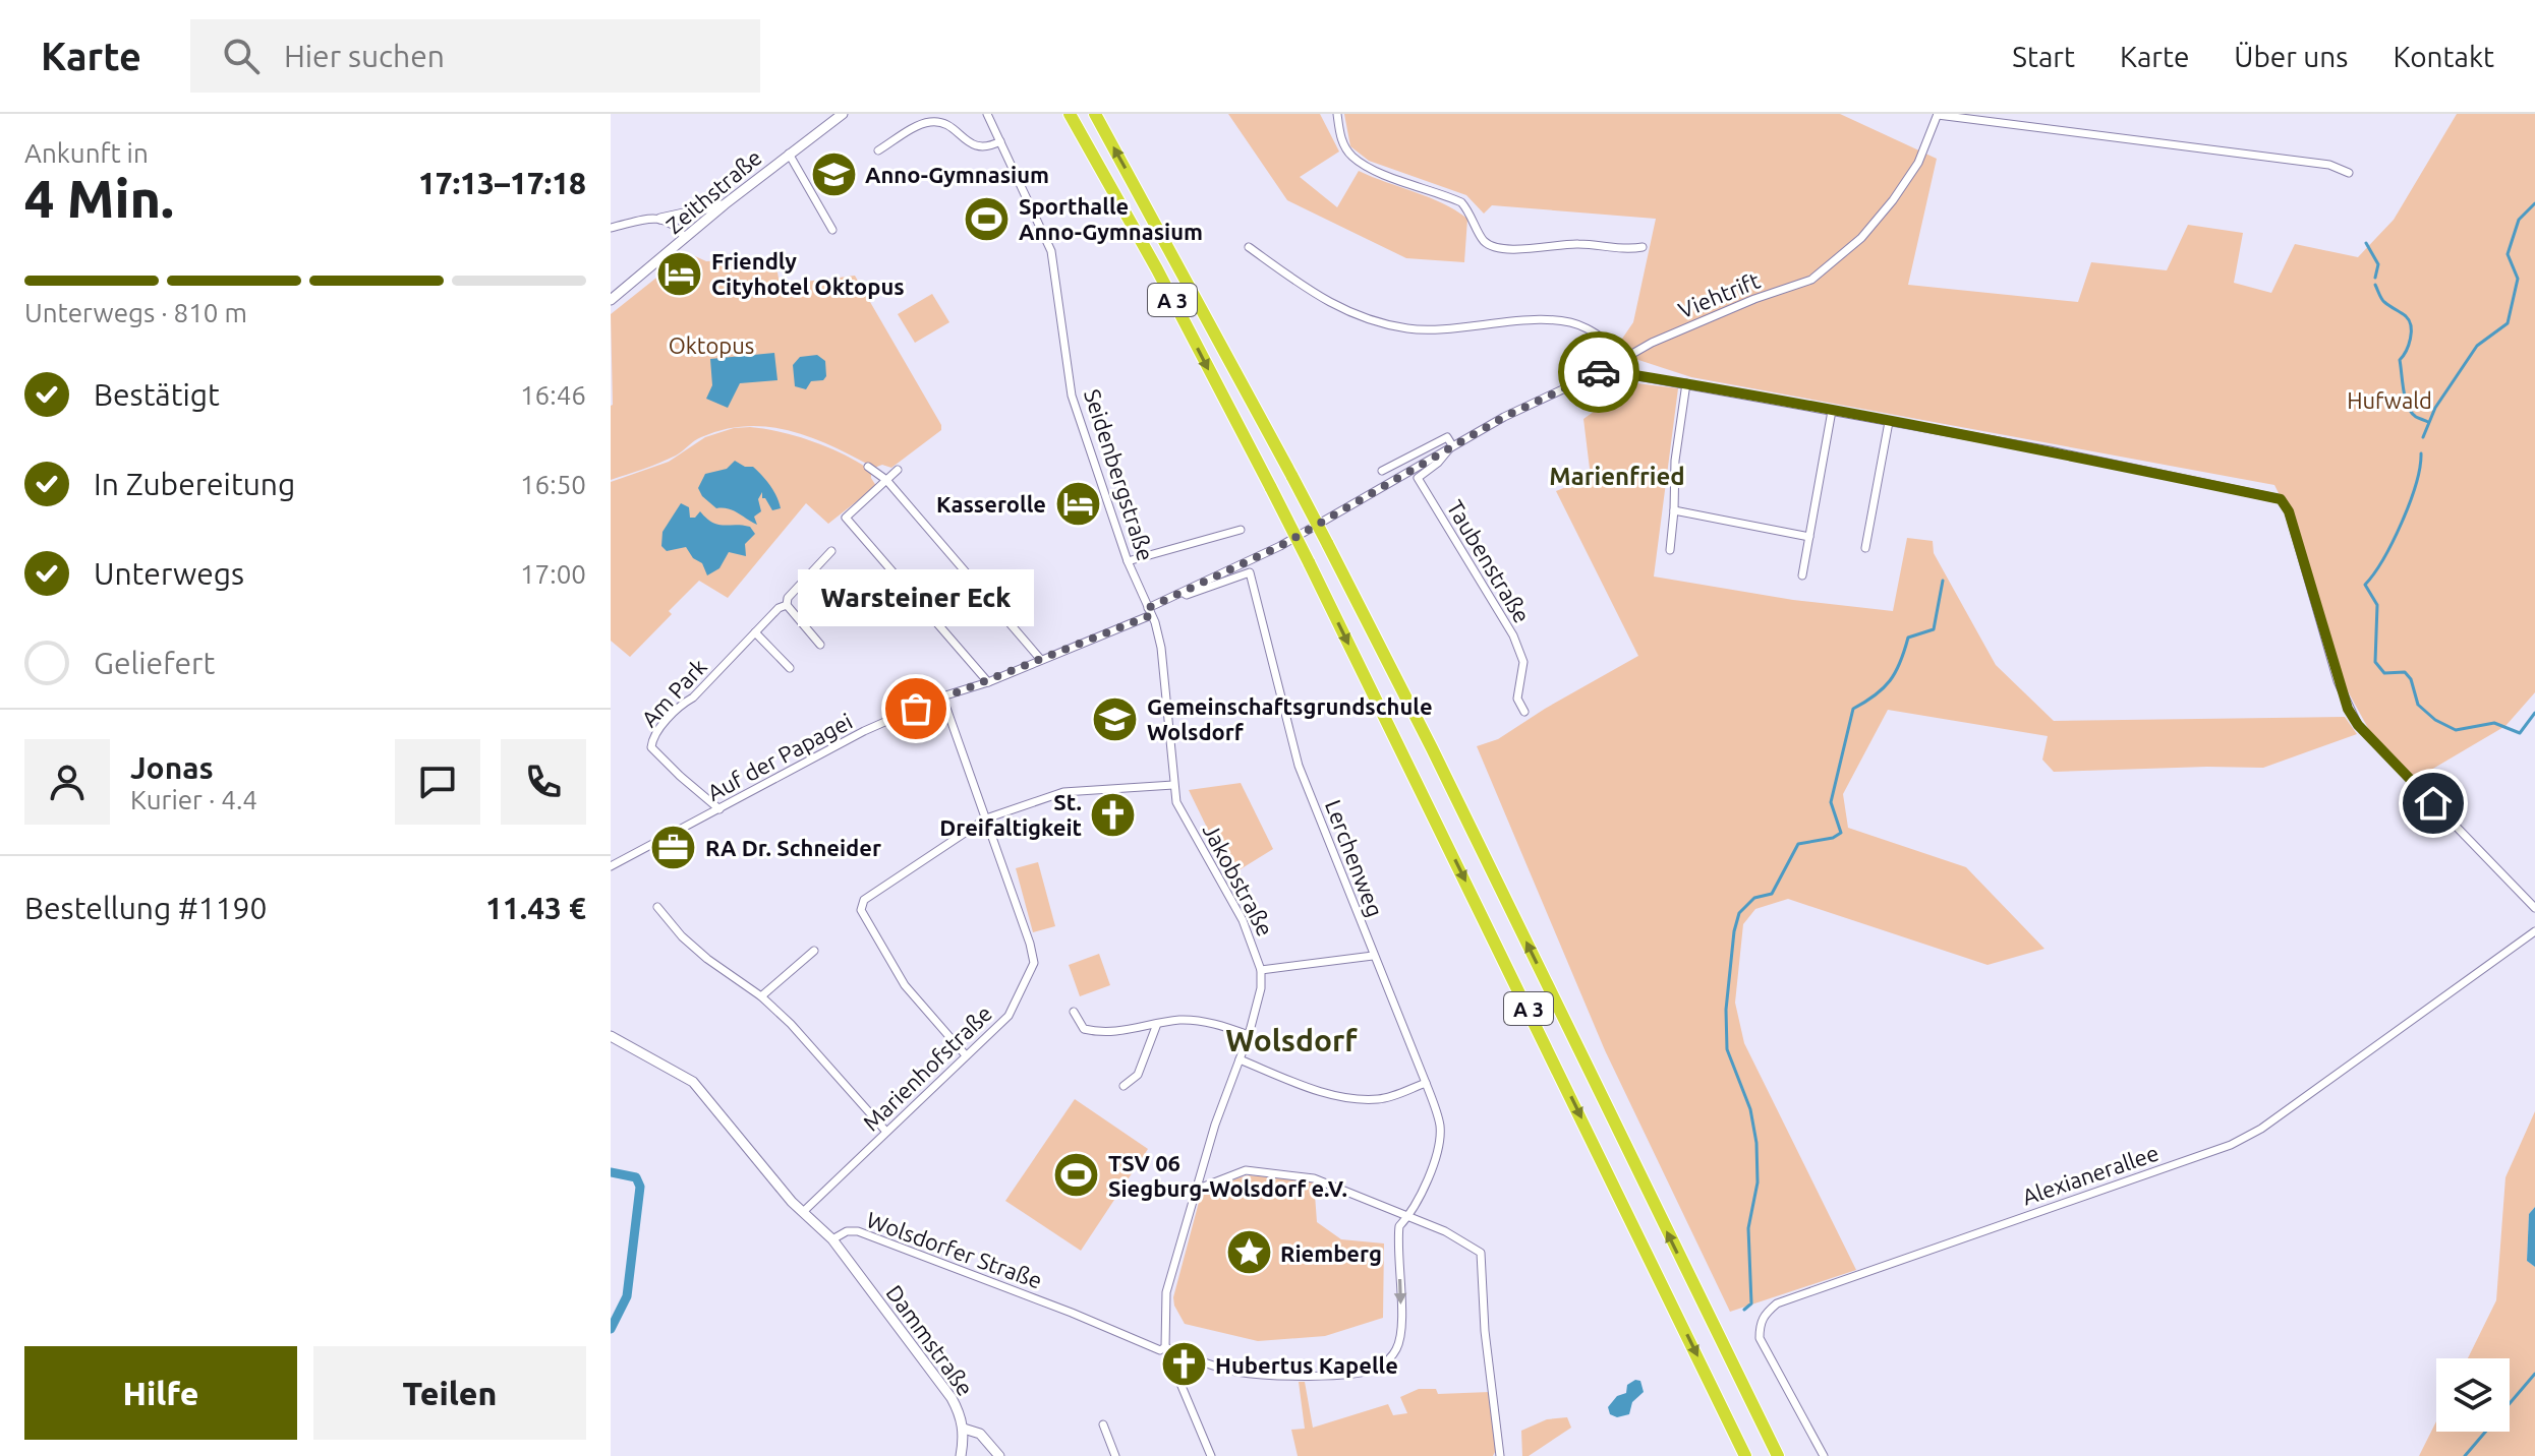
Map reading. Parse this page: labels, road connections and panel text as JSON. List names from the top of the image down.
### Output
{
  "streets": {
    "highway": ["A 3"],
    "street": [
      "Zeithstraße",
      "Viehtrift",
      "Seidenbergstraße",
      "Taubenstraße",
      "Am Park",
      "Auf der Papagei",
      "Lerchenweg",
      "Jakobstraße",
      "Marienhofstraße",
      "Alexianerallee",
      "Wolsdorfer Straße",
      "Dammstraße"
    ]
  },
  "crossings": [
    ["Viehtrift", "Taubenstraße"],
    ["Viehtrift", "Auf der Papagei"],
    ["Seidenbergstraße", "Auf der Papagei"],
    ["Seidenbergstraße", "Jakobstraße"],
    ["Am Park", "Auf der Papagei"],
    ["Auf der Papagei", "Lerchenweg"],
    ["Auf der Papagei", "Jakobstraße"],
    ["Auf der Papagei", "Marienhofstraße"],
    ["Lerchenweg", "Jakobstraße"],
    ["Lerchenweg", "Wolsdorfer Straße"],
    ["Jakobstraße", "Wolsdorfer Straße"],
    ["Marienhofstraße", "Wolsdorfer Straße"],
    ["Wolsdorfer Straße", "Dammstraße"]
  ],
  "districts": ["Marienfried", "Wolsdorf"],
  "parks": ["Oktopus", "Hufwald"],
  "places": {
    "school or university": ["Anno-Gymnasium", "Gemeinschaftsgrundschule Wolsdorf"],
    "sports": ["Sporthalle Anno-Gymnasium", "TSV 06 Siegburg-Wolsdorf e.V."],
    "hotel": ["Friendly Cityhotel Oktopus", "Kasserolle"],
    "other": ["Warsteiner Eck"],
    "church": ["St. Dreifaltigkeit", "Hubertus Kapelle"],
    "office": ["RA Dr. Schneider"],
    "place": ["Riemberg"]
  },
  "page": {
    "header": "Karte",
    "search": "Hier suchen",
    "nav": [
      "Start",
      "Karte",
      "Über uns",
      "Kontakt"
    ],
    "heading": ["4 Min.", "Ankunft in", "17:13–17:18"],
    "panel": [
      "Jonas",
      "Kurier · 4.4",
      "Bestellung #1190",
      "11.43 €"
    ],
    "bar": "Unterwegs · 810 m",
    "list": [
      ["Bestätigt", "16:46"],
      ["In Zubereitung", "16:50"],
      ["Unterwegs", "17:00"],
      "Geliefert"
    ],
    "bubble": "Warsteiner Eck",
    "buttons": ["Hilfe", "Teilen"]
  }
}
